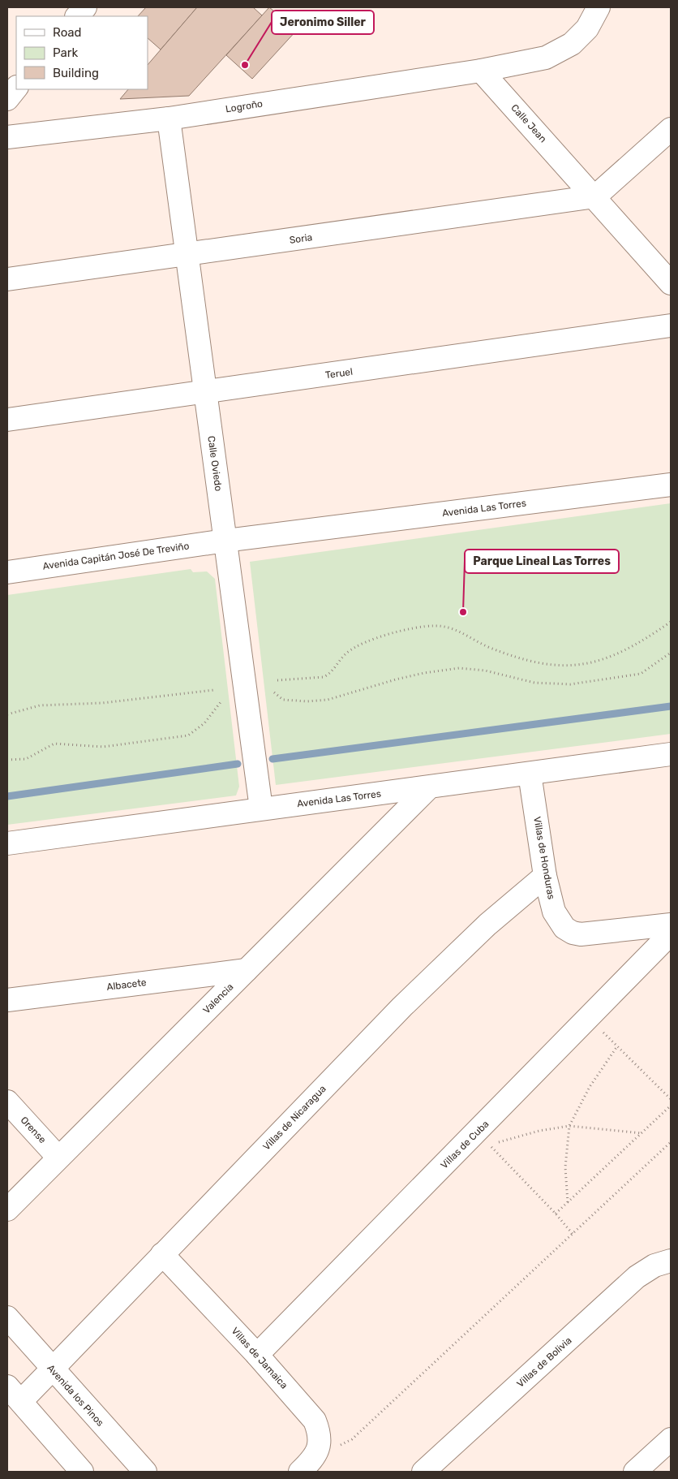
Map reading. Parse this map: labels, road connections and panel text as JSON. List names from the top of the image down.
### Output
{
  "streets": {
    "street": [
      "Logroño",
      "Calle Jean",
      "Soria",
      "Teruel",
      "Calle Oviedo",
      "Avenida Las Torres",
      "Avenida Capitán José De Treviño",
      "Villas de Honduras",
      "Albacete",
      "Valencia",
      "Villas de Nicaragua",
      "Orense",
      "Villas de Cuba",
      "Villas de Jamaica",
      "Villas de Bolivia",
      "Avenida los Pinos"
    ]
  },
  "crossings": [
    ["Logroño", "Calle Jean"],
    ["Logroño", "Calle Oviedo"],
    ["Calle Jean", "Soria"],
    ["Soria", "Calle Oviedo"],
    ["Teruel", "Calle Oviedo"],
    ["Calle Oviedo", "Avenida Las Torres"],
    ["Calle Oviedo", "Avenida Capitán José De Treviño"],
    ["Avenida Las Torres", "Avenida Capitán José De Treviño"],
    ["Avenida Las Torres", "Villas de Honduras"],
    ["Avenida Las Torres", "Valencia"],
    ["Villas de Honduras", "Villas de Nicaragua"],
    ["Albacete", "Valencia"],
    ["Valencia", "Orense"],
    ["Villas de Nicaragua", "Villas de Jamaica"],
    ["Villas de Nicaragua", "Avenida los Pinos"],
    ["Villas de Cuba", "Villas de Jamaica"]
  ],
  "places": ["Jeronimo Siller", "Parque Lineal Las Torres"],
  "legend": ["Road", "Park", "Building"]
}
